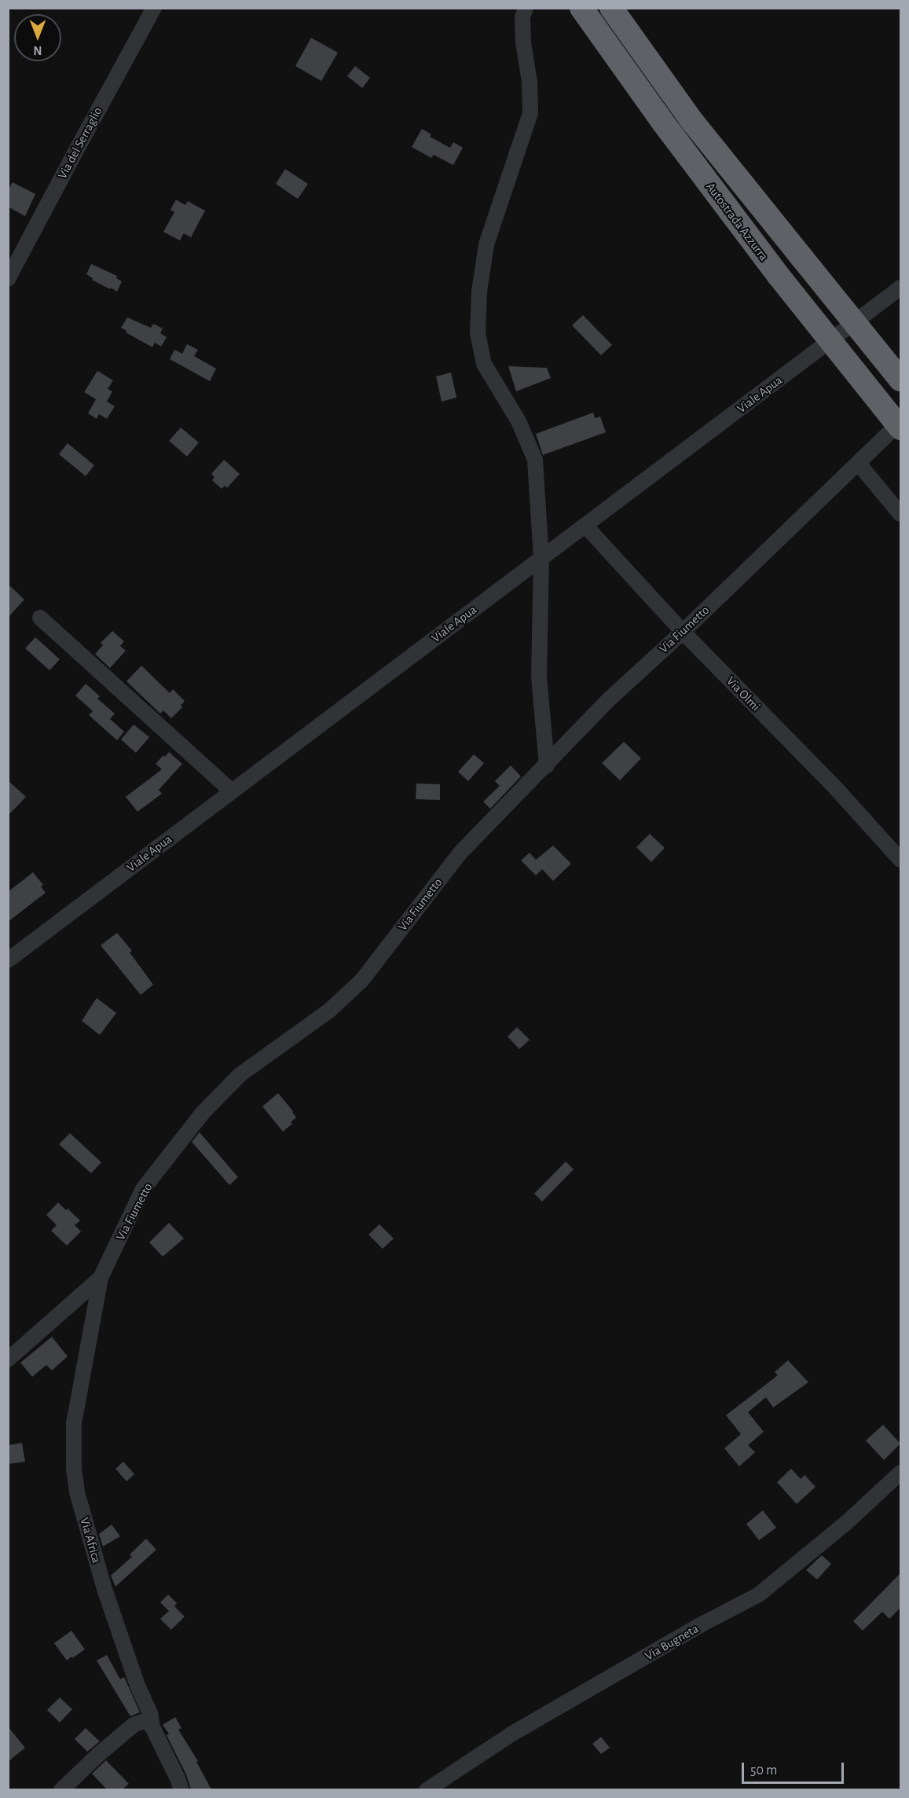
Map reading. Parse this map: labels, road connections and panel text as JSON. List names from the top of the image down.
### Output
{
  "streets": {
    "highway": ["Autostrada Azzurra"],
    "street": [
      "Via del Serraglio",
      "Viale Apua",
      "Via Fiumetto",
      "Via Olmi",
      "Via Africa",
      "Via Bugneta"
    ]
  },
  "crossings": [
    ["Viale Apua", "Via Olmi"],
    ["Via Fiumetto", "Via Olmi"],
    ["Via Fiumetto", "Via Africa"]
  ],
  "scale_bar": "50 m",
  "north": "bottom"
}
